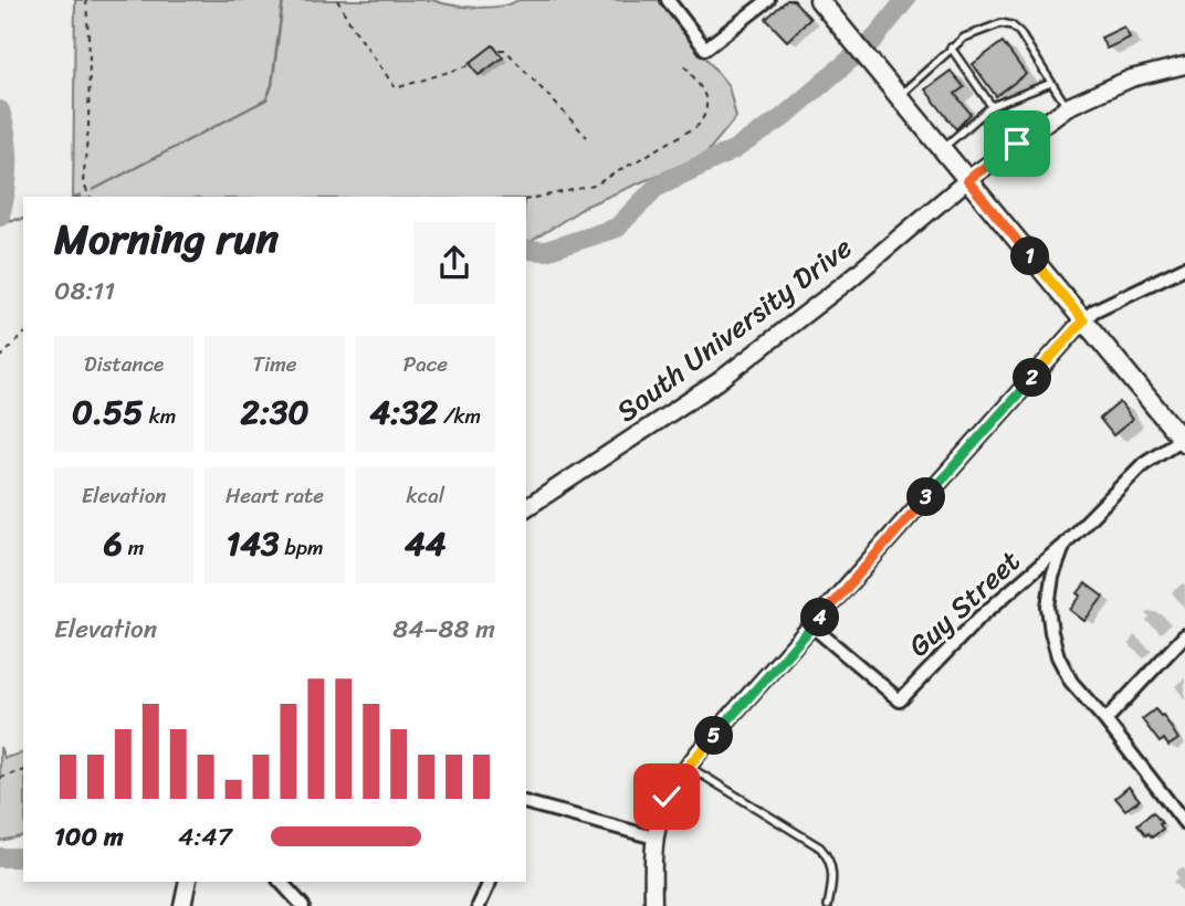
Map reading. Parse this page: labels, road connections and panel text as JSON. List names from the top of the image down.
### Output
{
  "streets": {
    "main road": ["South University Drive"],
    "street": ["Guy Street"]
  },
  "page": {
    "heading": ["Morning run", "08:11"],
    "pins": [
      "1",
      "2",
      "3",
      "4",
      "5"
    ],
    "stats": [
      ["Distance", "0.55 km"],
      ["Time", "2:30"],
      ["Pace", "4:32 /km"],
      ["Elevation", "6 m"],
      ["Heart rate", "143 bpm"],
      ["kcal", "44"]
    ],
    "chart": ["Elevation", "84–88 m"],
    "list": [
      {
        "name": "100 m",
        "note": "4:47"
      }
    ]
  }
}
